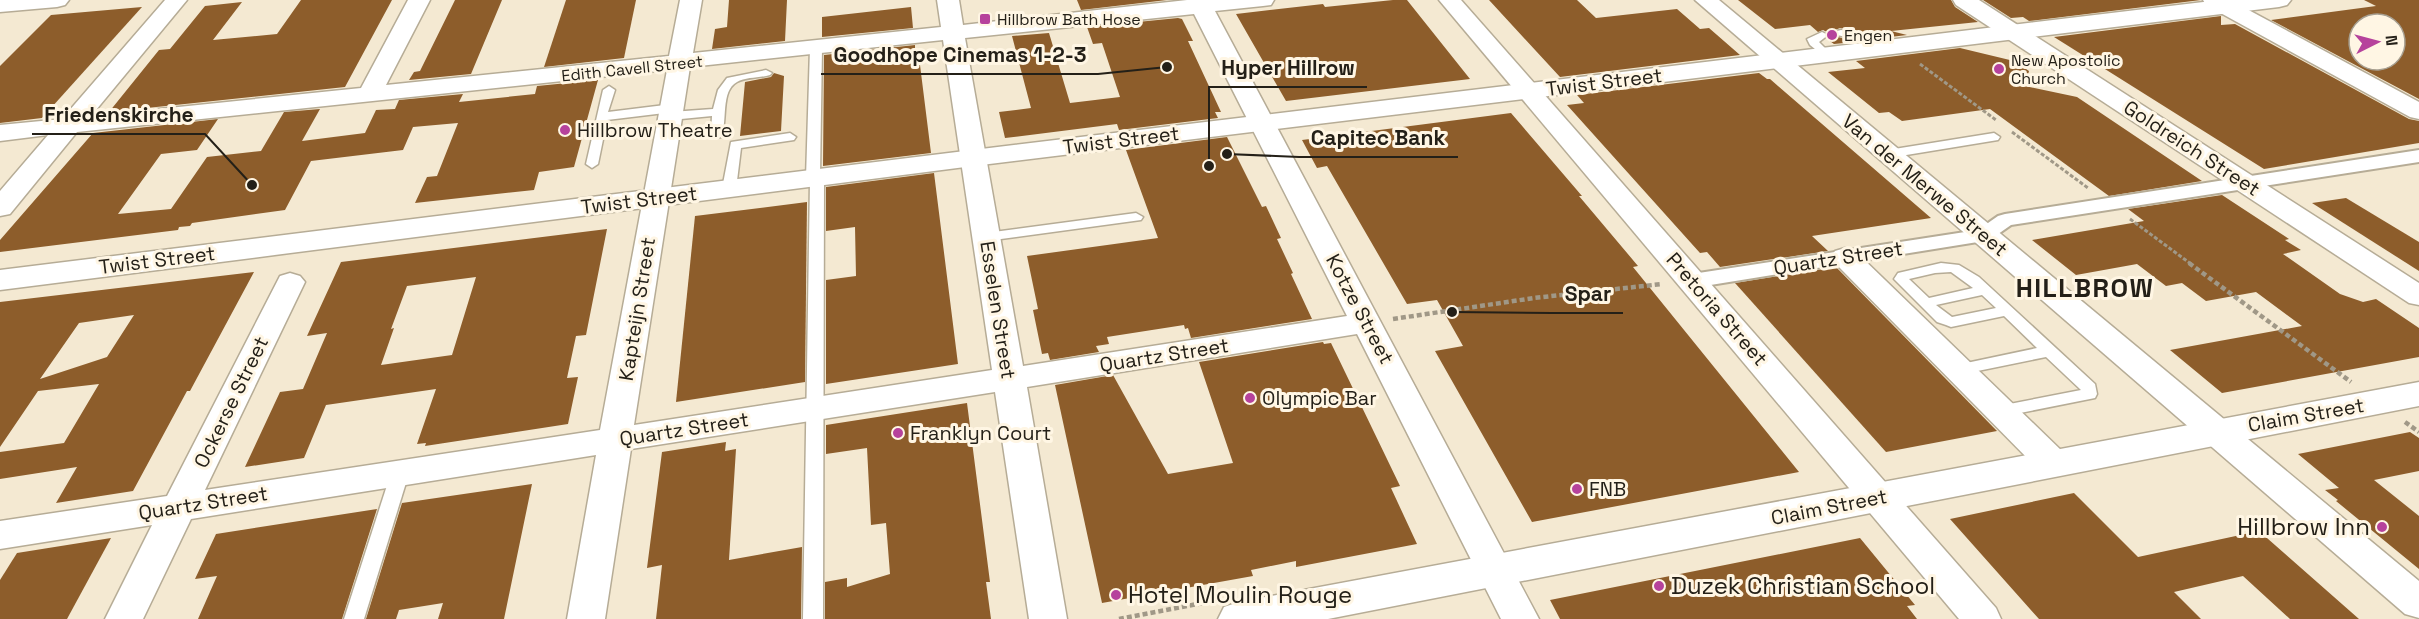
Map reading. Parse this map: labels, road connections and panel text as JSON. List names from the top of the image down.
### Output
{
  "streets": {
    "street": [
      "Edith Cavell Street",
      "Twist Street",
      "Goldreich Street",
      "Van der Merwe Street",
      "Quartz Street",
      "Kapteijn Street",
      "Kotze Street",
      "Pretoria Street",
      "Esselen Street",
      "Ockerse Street",
      "Claim Street"
    ]
  },
  "crossings": [
    ["Edith Cavell Street", "Kapteijn Street"],
    ["Edith Cavell Street", "Kotze Street"],
    ["Edith Cavell Street", "Esselen Street"],
    ["Twist Street", "Goldreich Street"],
    ["Twist Street", "Van der Merwe Street"],
    ["Twist Street", "Kapteijn Street"],
    ["Twist Street", "Kotze Street"],
    ["Twist Street", "Pretoria Street"],
    ["Twist Street", "Esselen Street"],
    ["Van der Merwe Street", "Quartz Street"],
    ["Van der Merwe Street", "Claim Street"],
    ["Quartz Street", "Kapteijn Street"],
    ["Quartz Street", "Kotze Street"],
    ["Quartz Street", "Pretoria Street"],
    ["Quartz Street", "Esselen Street"],
    ["Quartz Street", "Ockerse Street"],
    ["Kotze Street", "Claim Street"],
    ["Pretoria Street", "Claim Street"]
  ],
  "districts": ["HILLBROW"],
  "places": {
    "transit": ["Hillbrow Bath Hose"],
    "other": [
      "Engen",
      "Goodhope Cinemas 1-2-3",
      "New Apostolic Church",
      "Hillbrow Theatre",
      "Capitec Bank",
      "Hyper Hillrow",
      "Friedenskirche",
      "Spar",
      "Olympic Bar",
      "Franklyn Court",
      "FNB",
      "Hillbrow Inn",
      "Duzek Christian School",
      "Hotel Moulin Rouge"
    ]
  },
  "north": "right"
}
